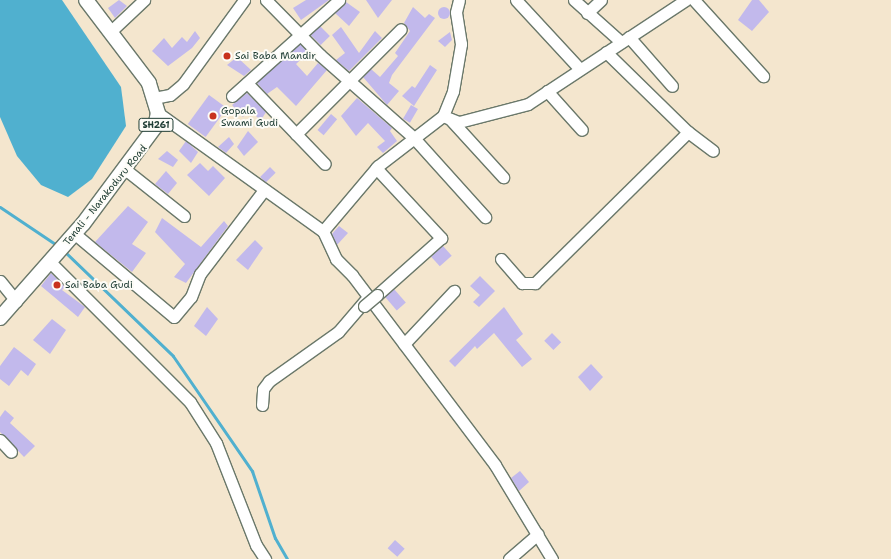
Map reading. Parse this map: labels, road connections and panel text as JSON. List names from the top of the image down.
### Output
{
  "streets": {
    "main road": ["SH261", "Tenali - Narakoduru Road"]
  },
  "crossings": [
    ["SH261", "Tenali - Narakoduru Road"]
  ],
  "places": ["Sai Baba Mandir", "Gopala Swami Gudi", "Sai Baba Gudi"]
}
